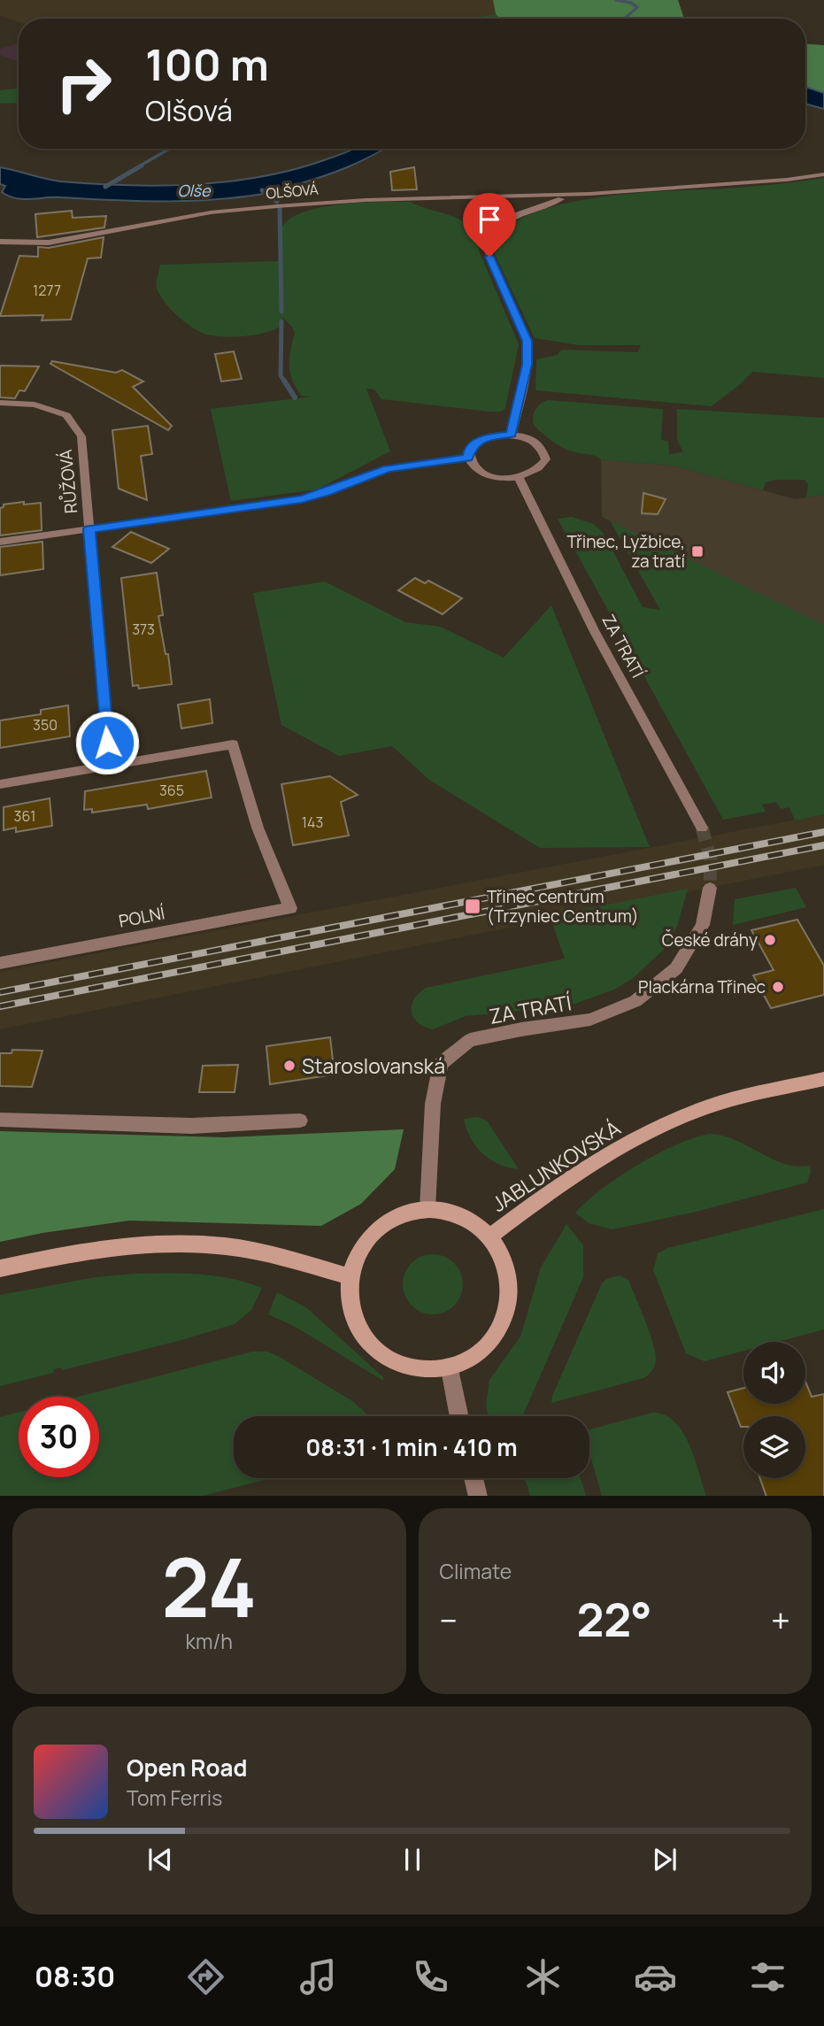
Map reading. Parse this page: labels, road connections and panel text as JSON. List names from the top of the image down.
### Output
{
  "streets": {
    "main road": ["JABLUNKOVSKÁ"],
    "street": [
      "OLŠOVÁ",
      "RŮŽOVÁ",
      "ZA TRATÍ",
      "POLNÍ"
    ]
  },
  "crossings": [
    ["OLŠOVÁ", "ZA TRATÍ"],
    ["RŮŽOVÁ", "POLNÍ"],
    ["ZA TRATÍ", "JABLUNKOVSKÁ"]
  ],
  "water": ["Olše"],
  "places": {
    "transit": ["Třinec, Lyžbice, za tratí", "Třinec centrum (Trzyniec Centrum)"],
    "other": ["České dráhy", "Plackárna Třinec", "Staroslovanská"]
  },
  "house_numbers": [
    "1277",
    "373",
    "350",
    "365",
    "361",
    "143"
  ],
  "page": {
    "turn": ["100 m", "Olšová"],
    "limit": "30",
    "trip": "08:31 · 1 min · 410 m",
    "tile": [
      ["24", "km/h"],
      "Climate"
    ],
    "heat": ["−", "22°", "+"],
    "song": ["Open Road", "Tom Ferris"],
    "tabs": "08:30"
  }
}
